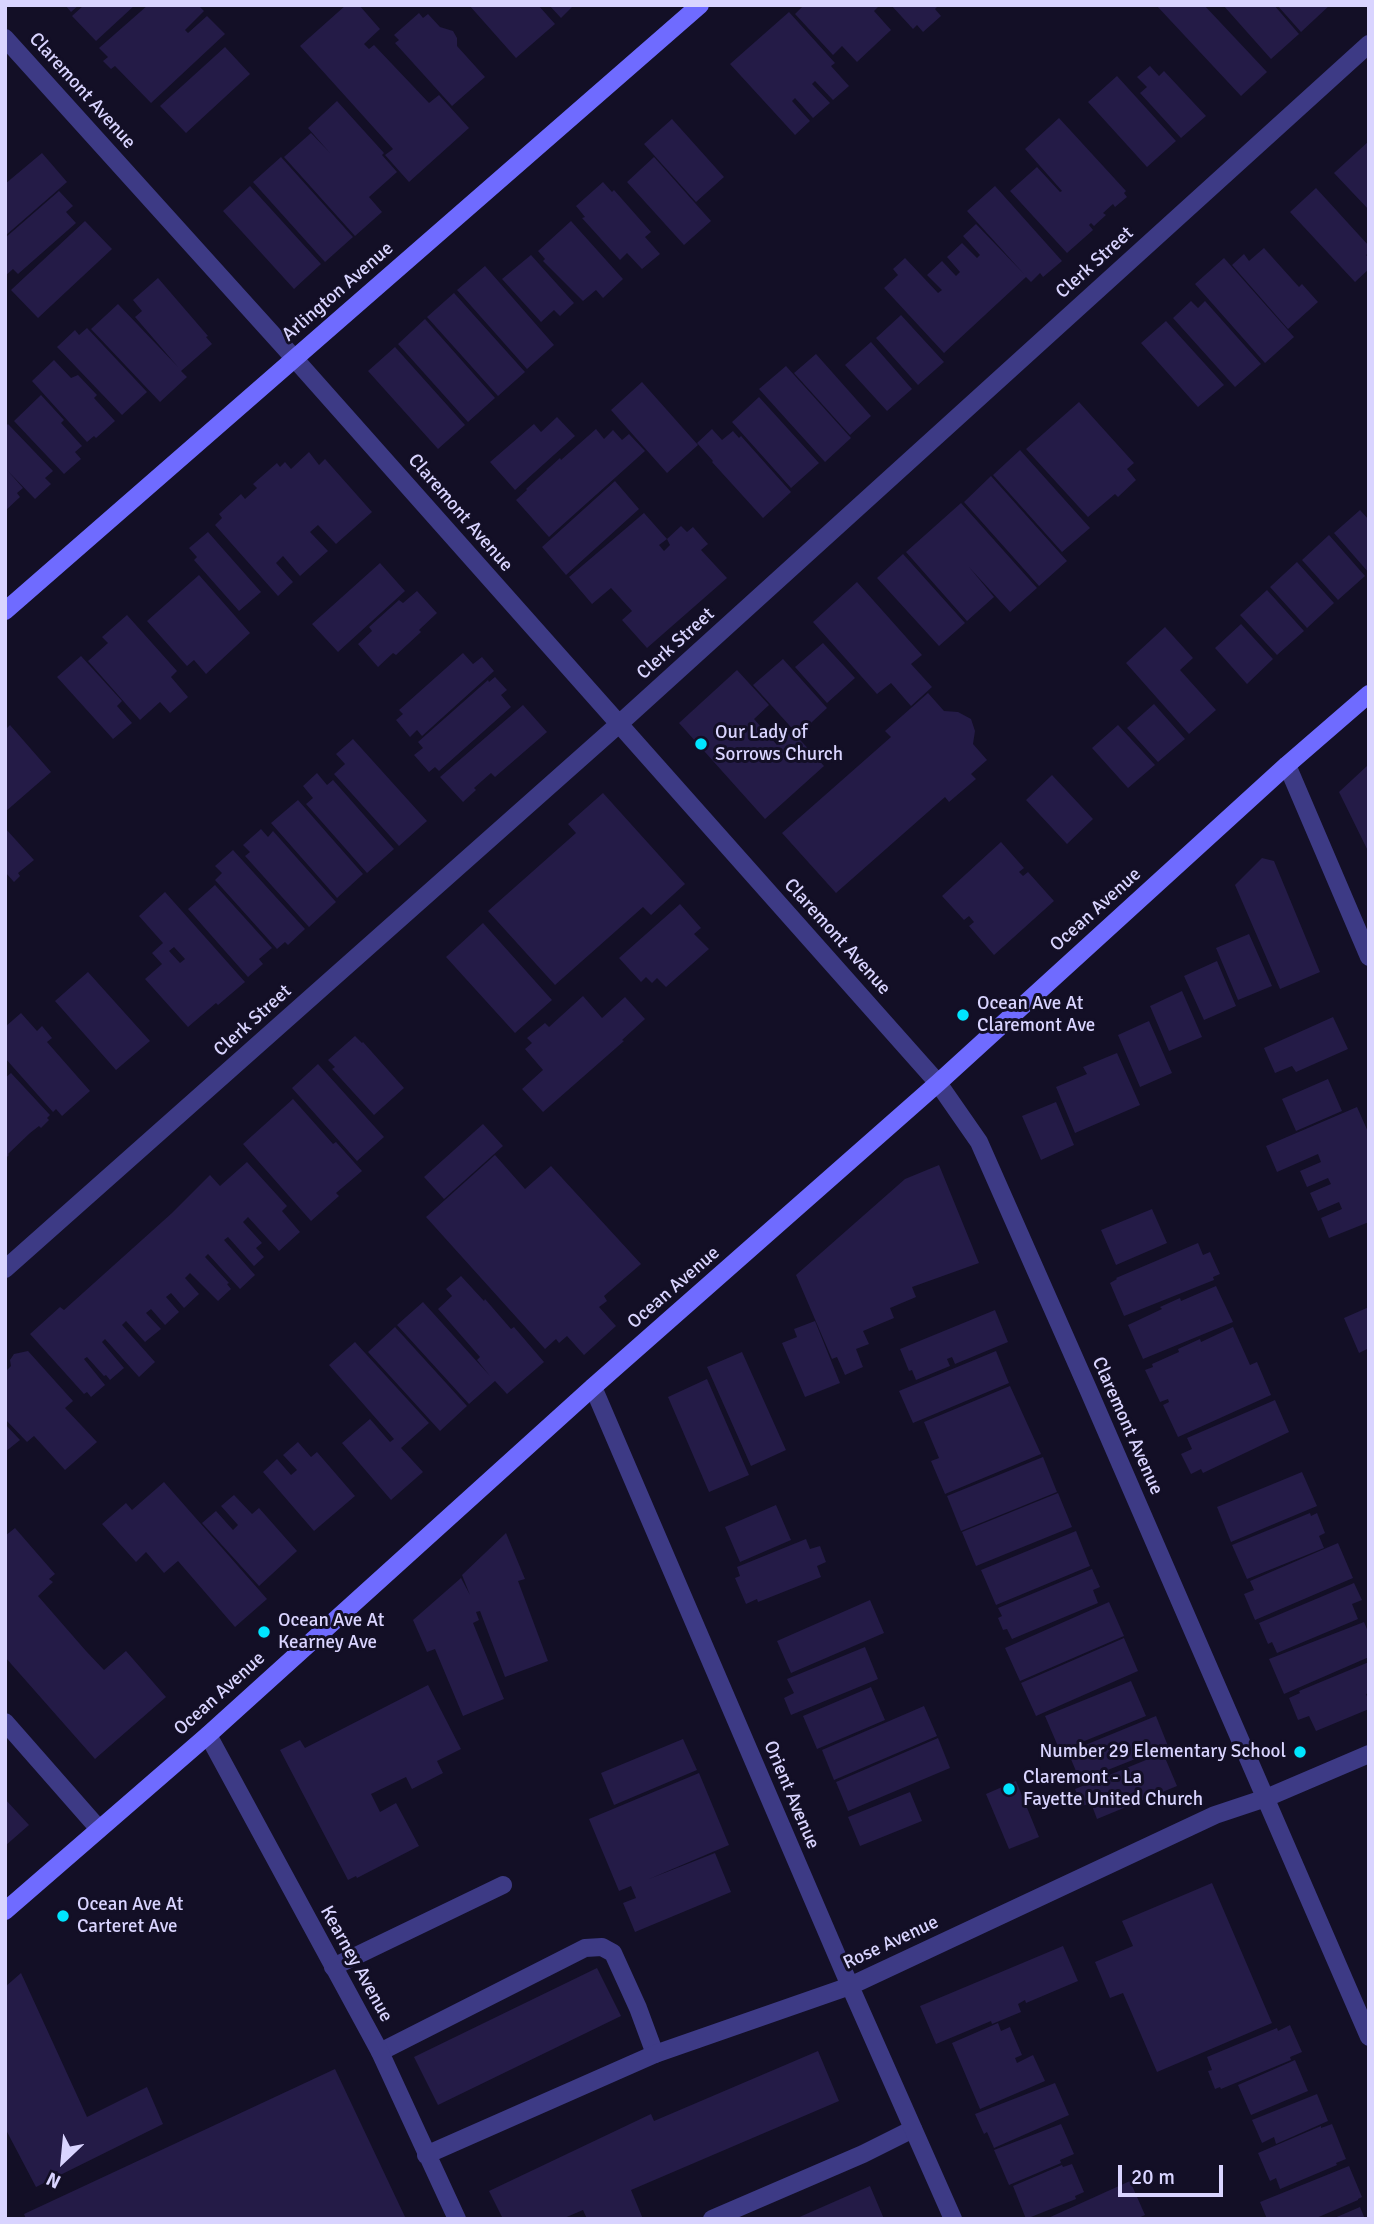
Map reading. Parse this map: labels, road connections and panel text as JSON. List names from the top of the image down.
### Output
{
  "streets": {
    "street": [
      "Claremont Avenue",
      "Clerk Street",
      "Arlington Avenue",
      "Ocean Avenue",
      "Orient Avenue",
      "Rose Avenue",
      "Kearney Avenue"
    ]
  },
  "crossings": [
    ["Claremont Avenue", "Clerk Street"],
    ["Claremont Avenue", "Arlington Avenue"],
    ["Claremont Avenue", "Ocean Avenue"],
    ["Claremont Avenue", "Rose Avenue"],
    ["Ocean Avenue", "Orient Avenue"],
    ["Ocean Avenue", "Kearney Avenue"],
    ["Orient Avenue", "Rose Avenue"],
    ["Rose Avenue", "Kearney Avenue"]
  ],
  "places": [
    "Our Lady of Sorrows Church",
    "Ocean Ave At Claremont Ave",
    "Ocean Ave At Kearney Ave",
    "Number 29 Elementary School",
    "Claremont - La Fayette United Church",
    "Ocean Ave At Carteret Ave"
  ],
  "scale_bar": "20 m",
  "north": "bottom left"
}
